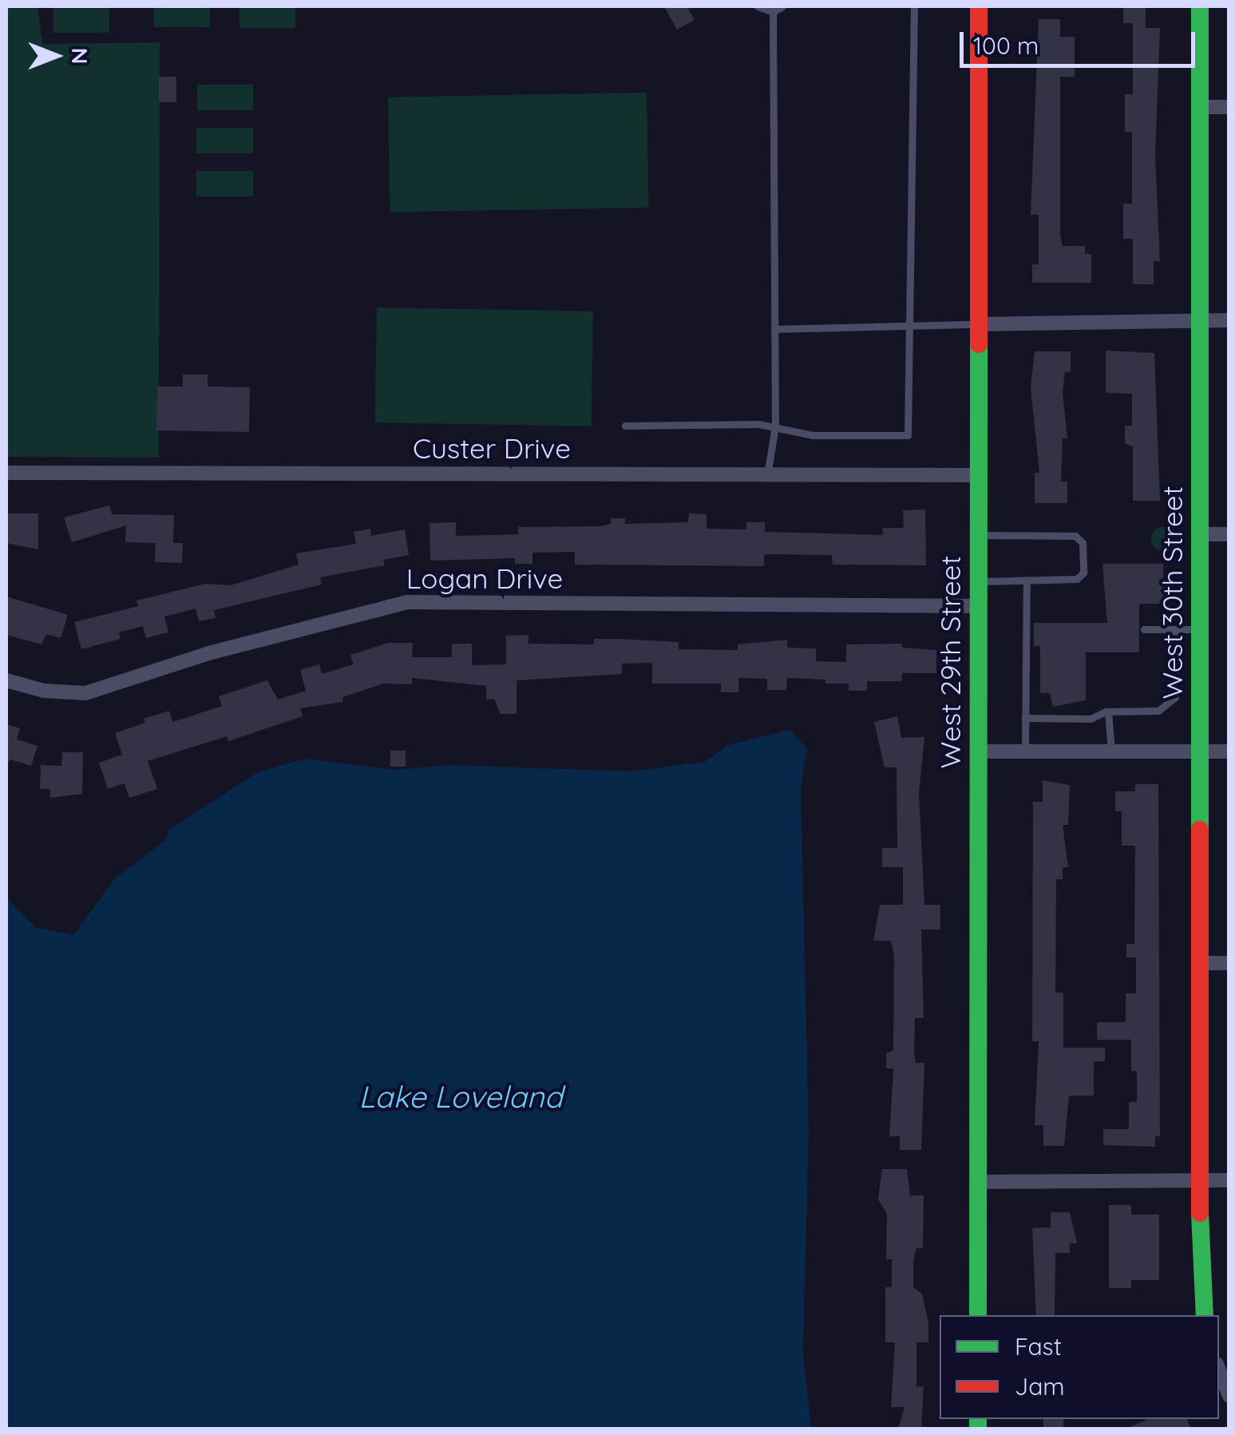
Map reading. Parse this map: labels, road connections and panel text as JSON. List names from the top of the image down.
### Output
{
  "streets": {
    "main road": ["West 30th Street", "West 29th Street"],
    "street": ["Custer Drive", "Logan Drive"]
  },
  "crossings": [
    ["Custer Drive", "West 29th Street"],
    ["Logan Drive", "West 29th Street"]
  ],
  "water": ["Lake Loveland"],
  "legend": ["Fast", "Jam"],
  "scale_bar": "100 m",
  "north": "right"
}
